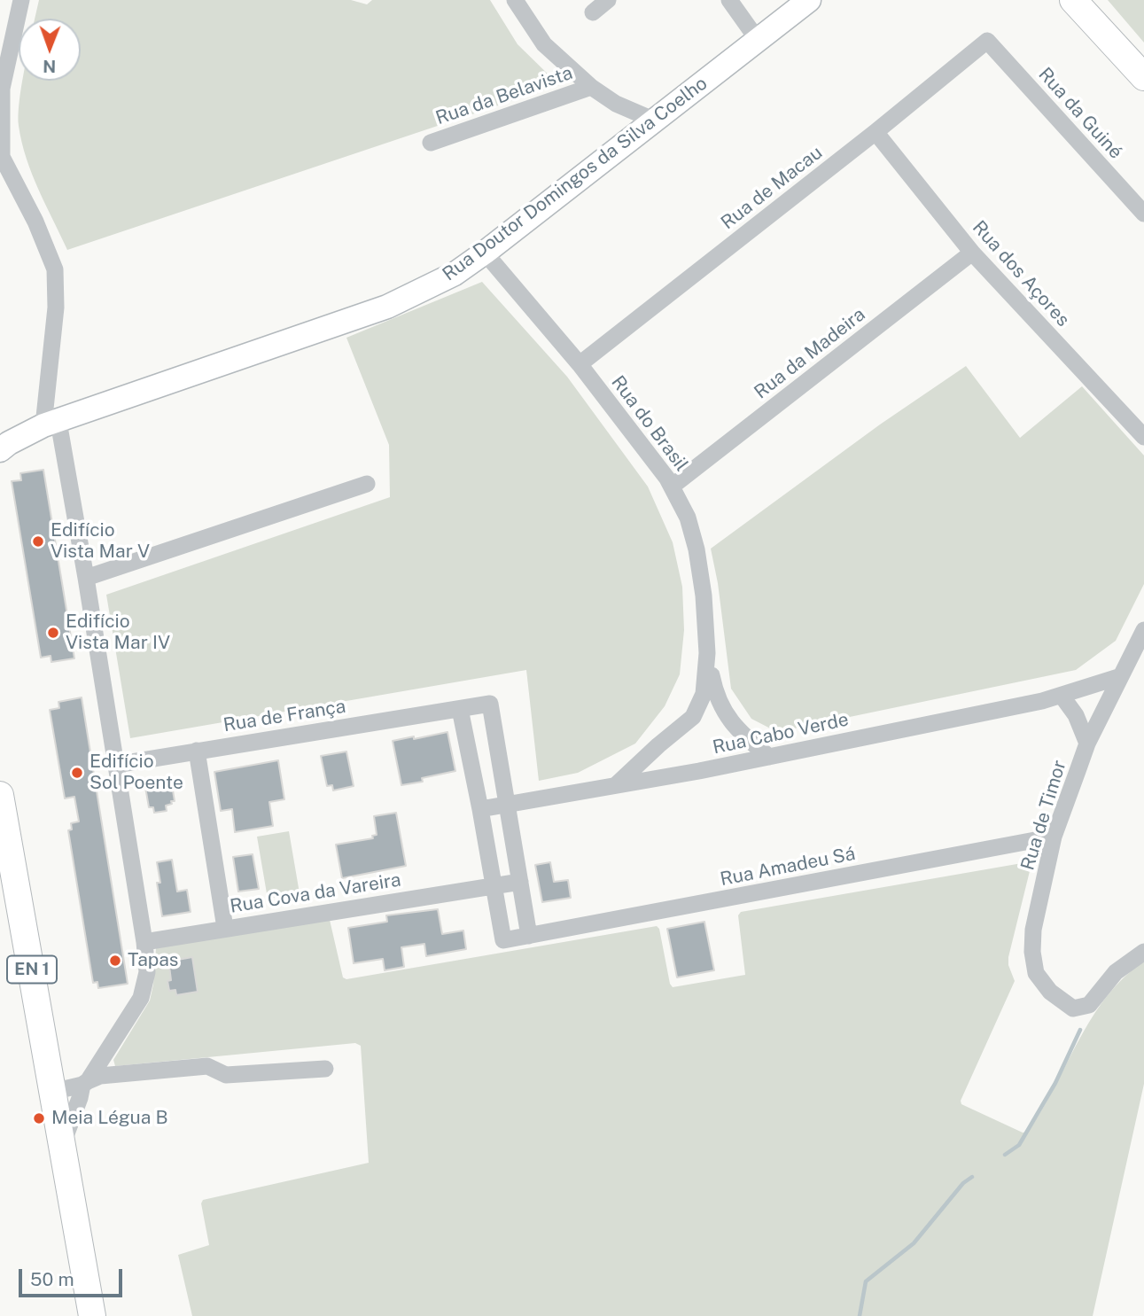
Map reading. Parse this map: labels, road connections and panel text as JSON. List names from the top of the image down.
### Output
{
  "streets": {
    "main road": ["EN 1"],
    "street": [
      "Rua da Belavista",
      "Rua da Guiné",
      "Rua Doutor Domingos da Silva Coelho",
      "Rua de Macau",
      "Rua dos Açores",
      "Rua da Madeira",
      "Rua do Brasil",
      "Rua de França",
      "Rua Cabo Verde",
      "Rua de Timor",
      "Rua Amadeu Sá",
      "Rua Cova da Vareira"
    ]
  },
  "crossings": [
    ["Rua da Guiné", "Rua de Macau"],
    ["Rua Doutor Domingos da Silva Coelho", "Rua do Brasil"],
    ["Rua de Macau", "Rua dos Açores"],
    ["Rua de Macau", "Rua do Brasil"],
    ["Rua dos Açores", "Rua da Madeira"],
    ["Rua da Madeira", "Rua do Brasil"],
    ["Rua do Brasil", "Rua Cabo Verde"],
    ["Rua de França", "Rua Cabo Verde"],
    ["Rua Cabo Verde", "Rua de Timor"],
    ["Rua de Timor", "Rua Amadeu Sá"],
    ["Rua Amadeu Sá", "Rua Cova da Vareira"]
  ],
  "places": [
    "Edifício Vista Mar V",
    "Edifício Vista Mar IV",
    "Edifício Sol Poente",
    "Tapas",
    "Meia Légua B"
  ],
  "scale_bar": "50 m",
  "north": "bottom"
}
